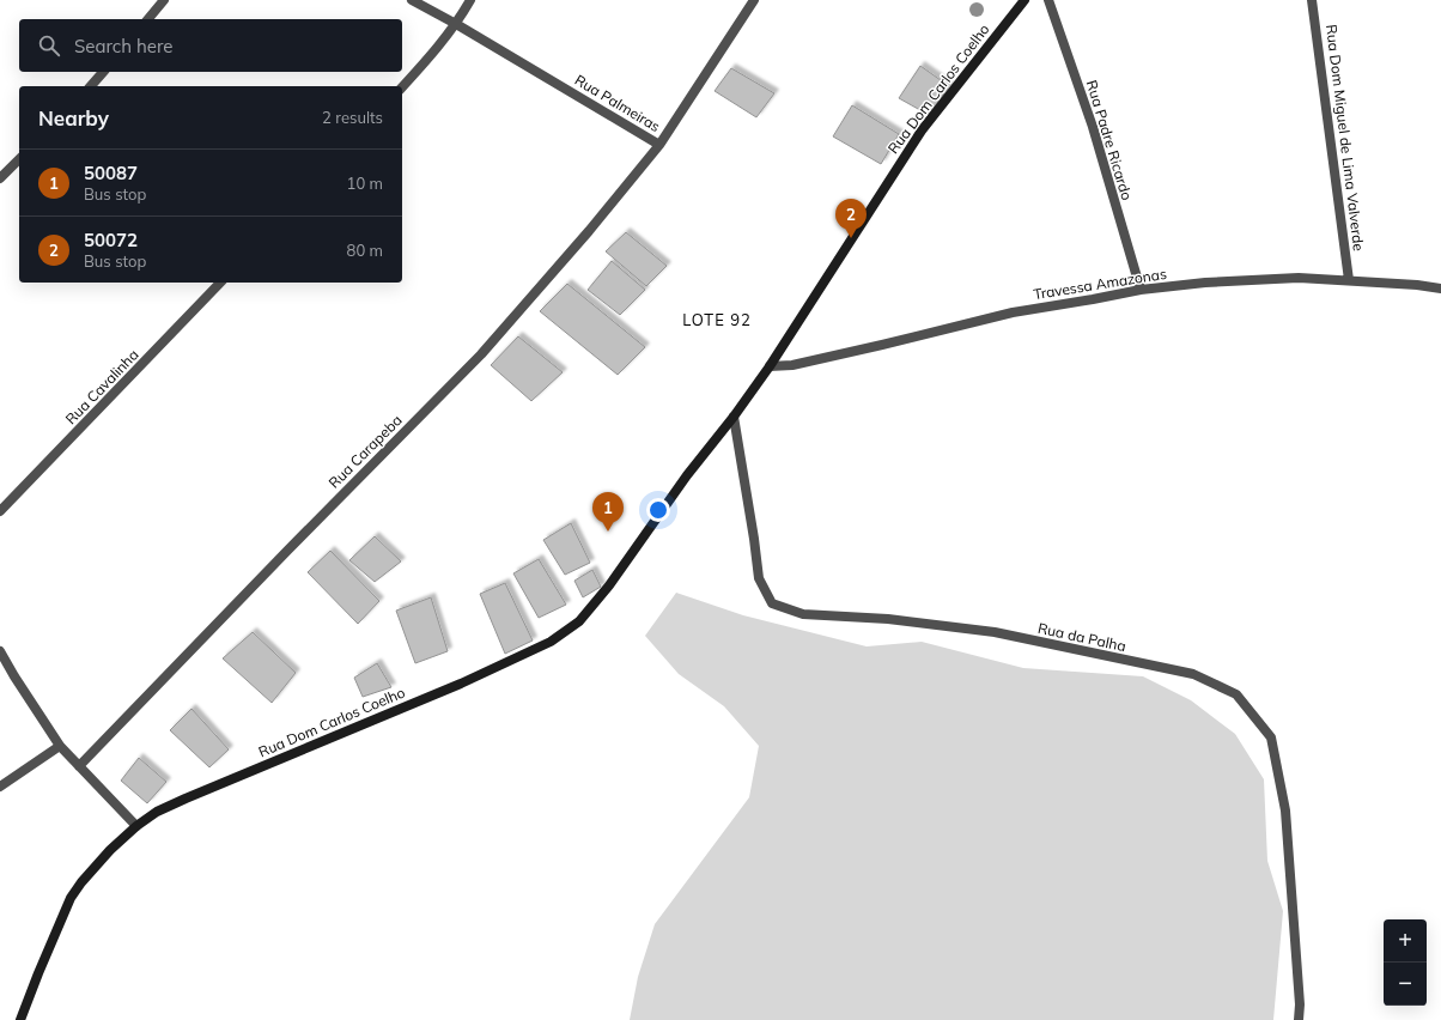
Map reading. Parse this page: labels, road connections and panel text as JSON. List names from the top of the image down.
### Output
{
  "streets": {
    "street": [
      "Rua Dom Carlos Coelho",
      "Rua Palmeiras",
      "Rua Dom Miguel de Lima Valverde",
      "Rua Padre Ricardo",
      "Travessa Amazonas",
      "Rua Cavalinha",
      "Rua Carapeba",
      "Rua da Palha"
    ]
  },
  "crossings": [
    ["Rua Dom Carlos Coelho", "Travessa Amazonas"],
    ["Rua Dom Carlos Coelho", "Rua da Palha"],
    ["Rua Palmeiras", "Rua Carapeba"],
    ["Rua Dom Miguel de Lima Valverde", "Travessa Amazonas"],
    ["Rua Padre Ricardo", "Travessa Amazonas"]
  ],
  "districts": ["LOTE 92"],
  "page": {
    "search": "Search here",
    "heading": ["Nearby", "2 results"],
    "list": [
      {
        "mark": "1",
        "name": "50087",
        "note": "Bus stop",
        "value": "10 m"
      },
      {
        "mark": "2",
        "name": "50072",
        "note": "Bus stop",
        "value": "80 m"
      }
    ],
    "pins": ["2", "1"],
    "map_buttons": ["+", "−"]
  }
}
